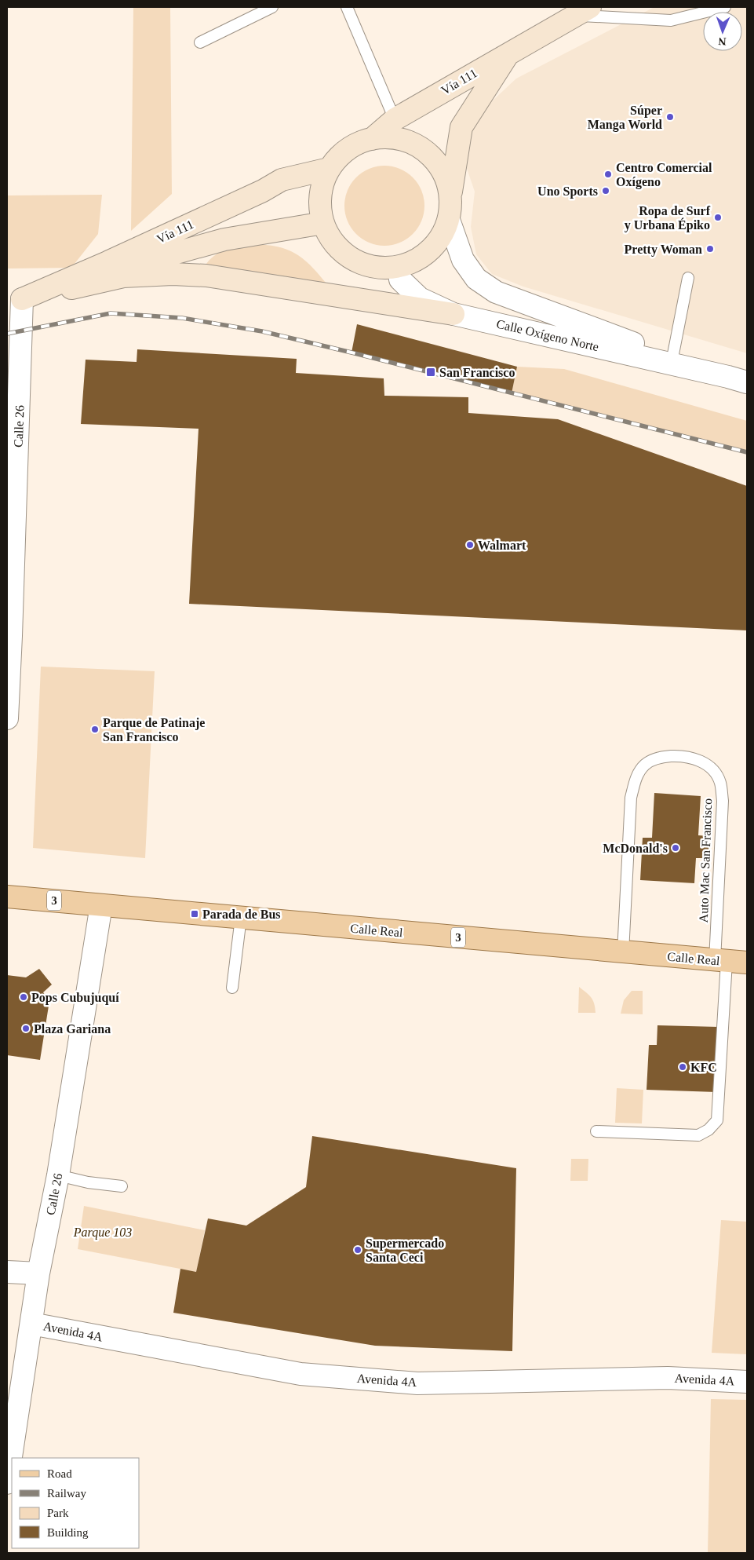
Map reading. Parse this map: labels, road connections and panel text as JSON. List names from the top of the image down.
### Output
{
  "streets": {
    "main road": ["Vía 111", "3", "Calle Real"],
    "street": ["Calle Oxígeno Norte", "Calle 26", "Avenida 4A"],
    "lane": ["Auto Mac San Francisco"]
  },
  "crossings": [
    ["Vía 111", "Calle Oxígeno Norte"],
    ["Vía 111", "Calle 26"],
    ["Calle 26", "Calle Real"],
    ["Calle 26", "Avenida 4A"],
    ["Auto Mac San Francisco", "Calle Real"]
  ],
  "parks": ["Parque 103"],
  "places": {
    "other": [
      "Súper Manga World",
      "Centro Comercial Oxígeno",
      "Uno Sports",
      "Ropa de Surf y Urbana Épiko",
      "Pretty Woman",
      "Walmart",
      "Parque de Patinaje San Francisco",
      "McDonald's",
      "Pops Cubujuquí",
      "Plaza Gariana",
      "KFC",
      "Supermercado Santa Ceci"
    ],
    "transit": ["San Francisco", "Parada de Bus"]
  },
  "legend": [
    "Road",
    "Railway",
    "Park",
    "Building"
  ],
  "north": "bottom"
}
